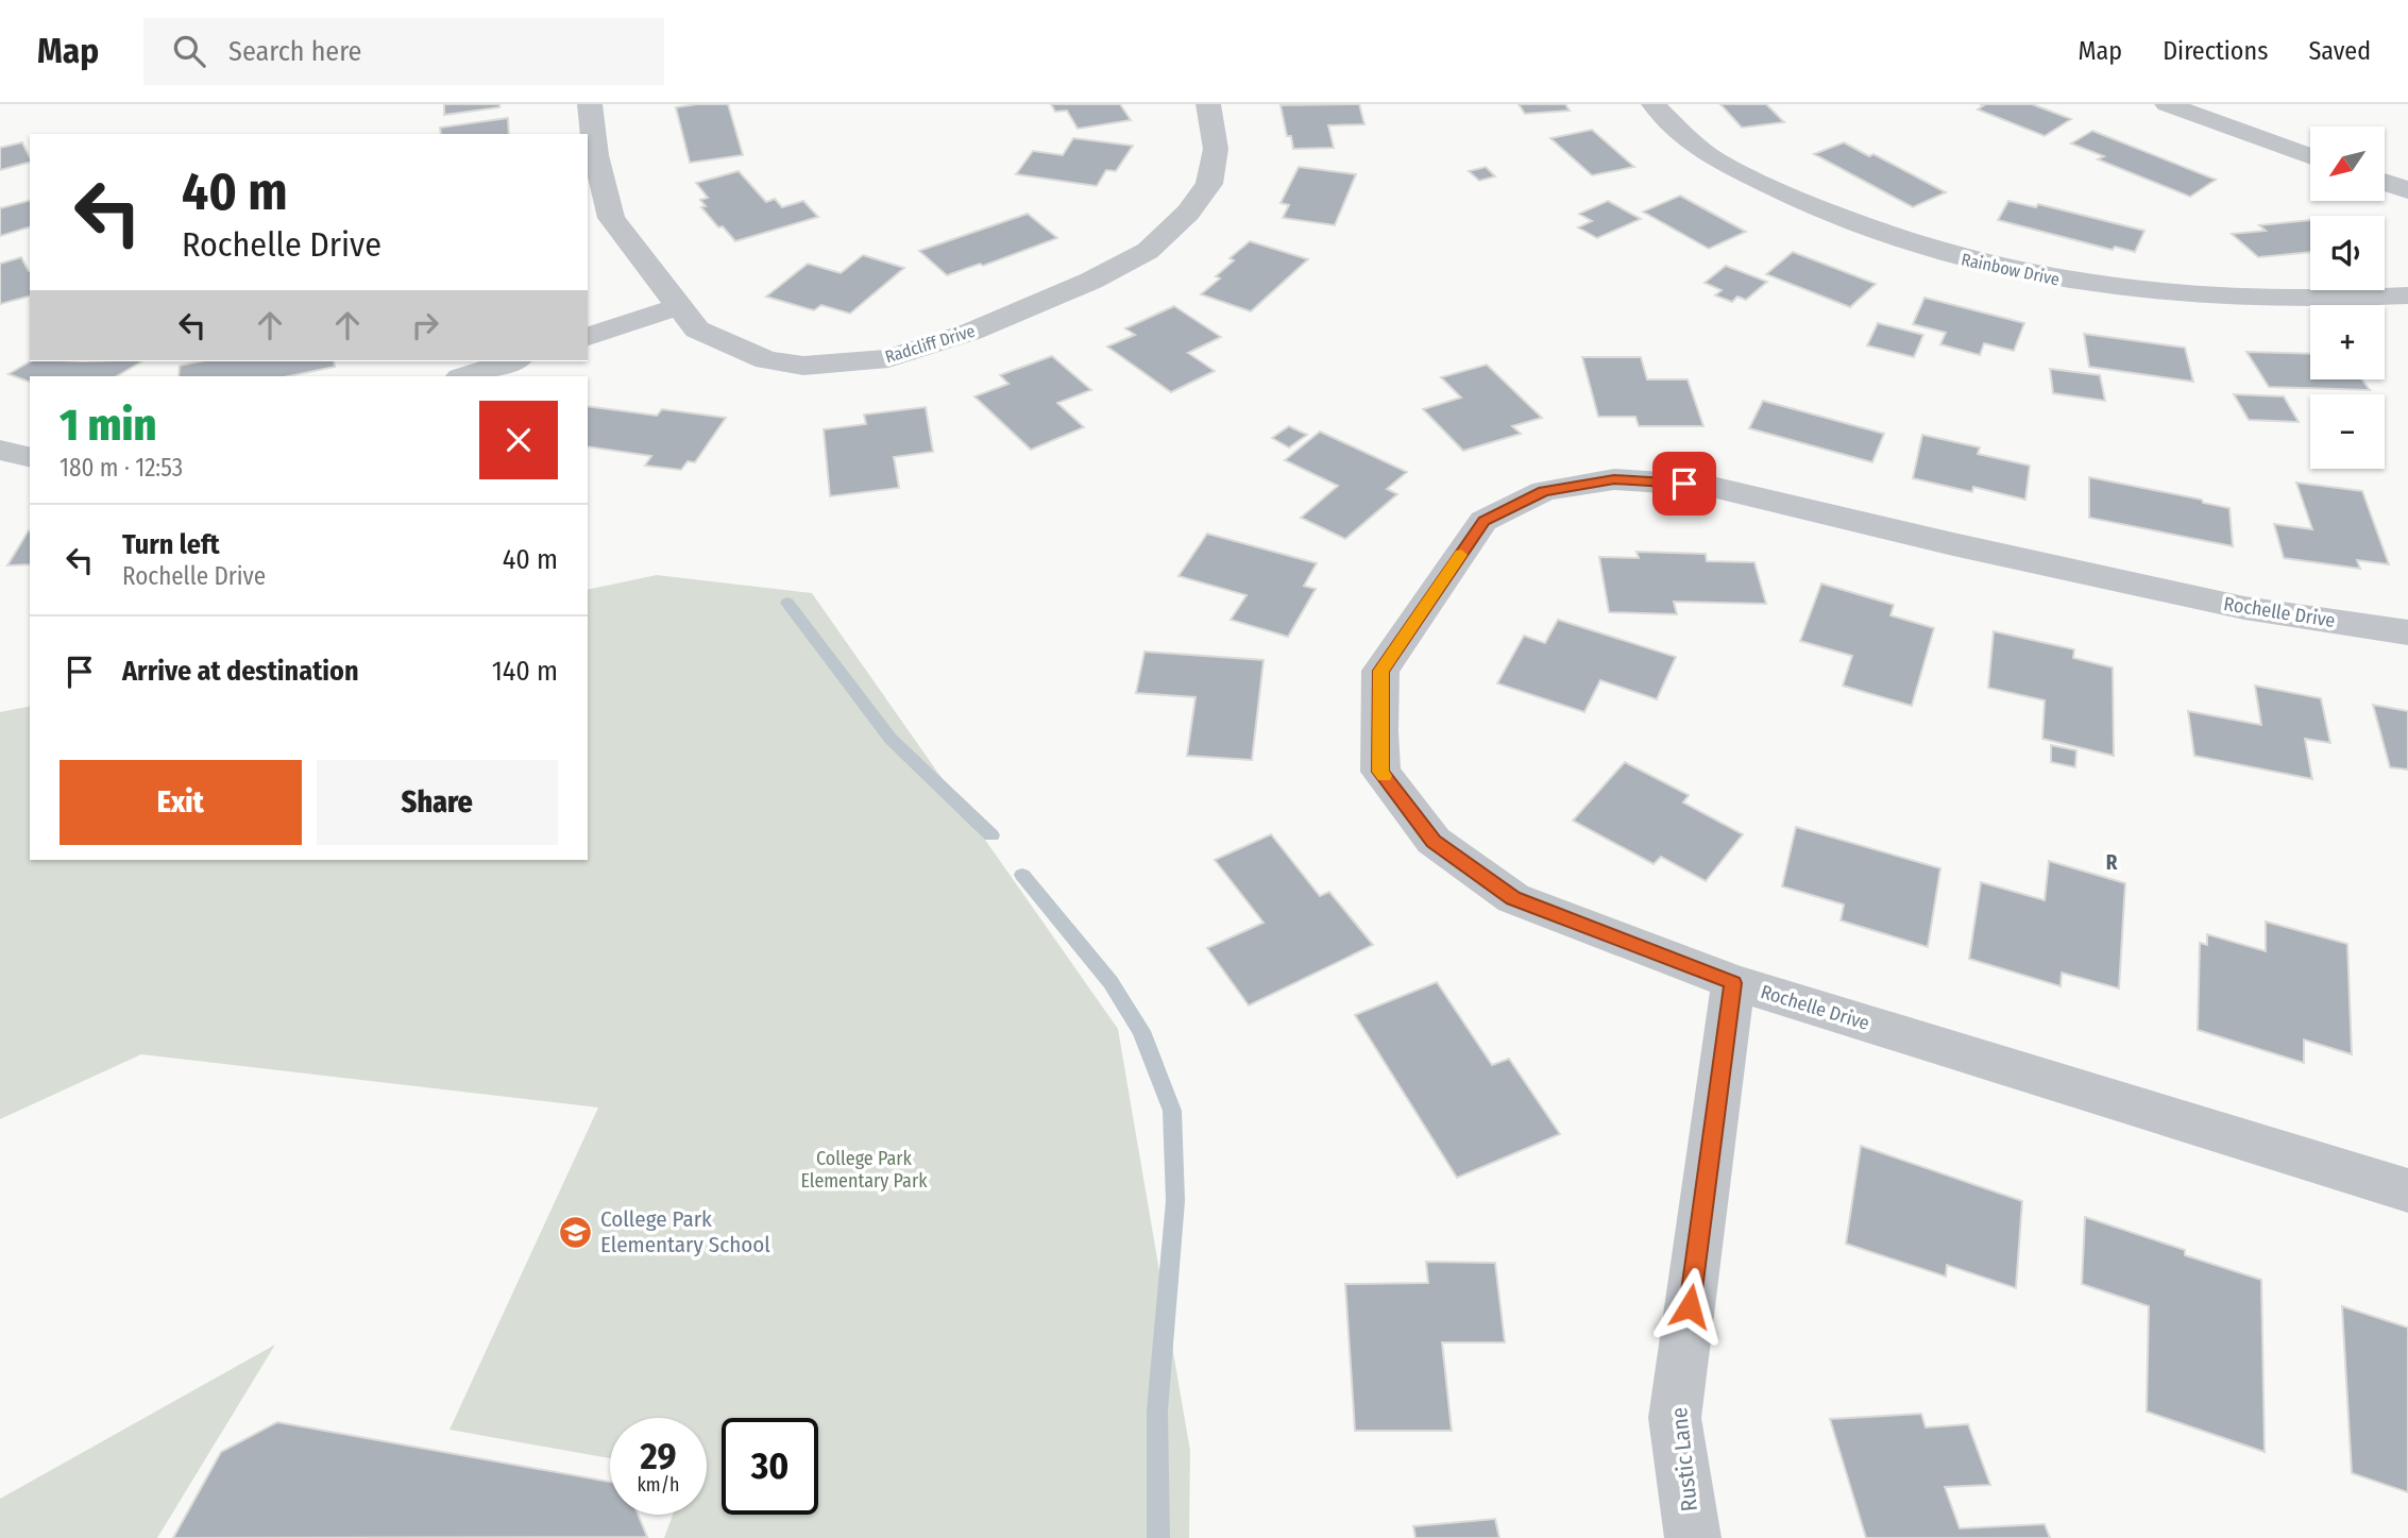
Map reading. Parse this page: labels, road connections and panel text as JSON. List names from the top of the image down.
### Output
{
  "streets": {
    "street": [
      "Rainbow Drive",
      "Radcliff Drive",
      "Rochelle Drive",
      "Rustic Lane"
    ]
  },
  "crossings": [
    ["Rochelle Drive", "Rustic Lane"]
  ],
  "districts": ["R"],
  "parks": ["College Park Elementary Park"],
  "places": {
    "school or university": ["College Park Elementary School"]
  },
  "north": "bottom left",
  "page": {
    "header": "Map",
    "search": "Search here",
    "nav": ["Map", "Directions", "Saved"],
    "map_buttons": ["+", "−"],
    "turn": ["40 m", "Rochelle Drive"],
    "heading": ["1 min", "180 m · 12:53"],
    "list": [
      {
        "name": "Turn left",
        "note": "Rochelle Drive",
        "value": "40 m"
      },
      {
        "name": "Arrive at destination",
        "value": "140 m"
      }
    ],
    "buttons": ["Exit", "Share"],
    "speed": "29 km/h",
    "limit": "30"
  }
}
